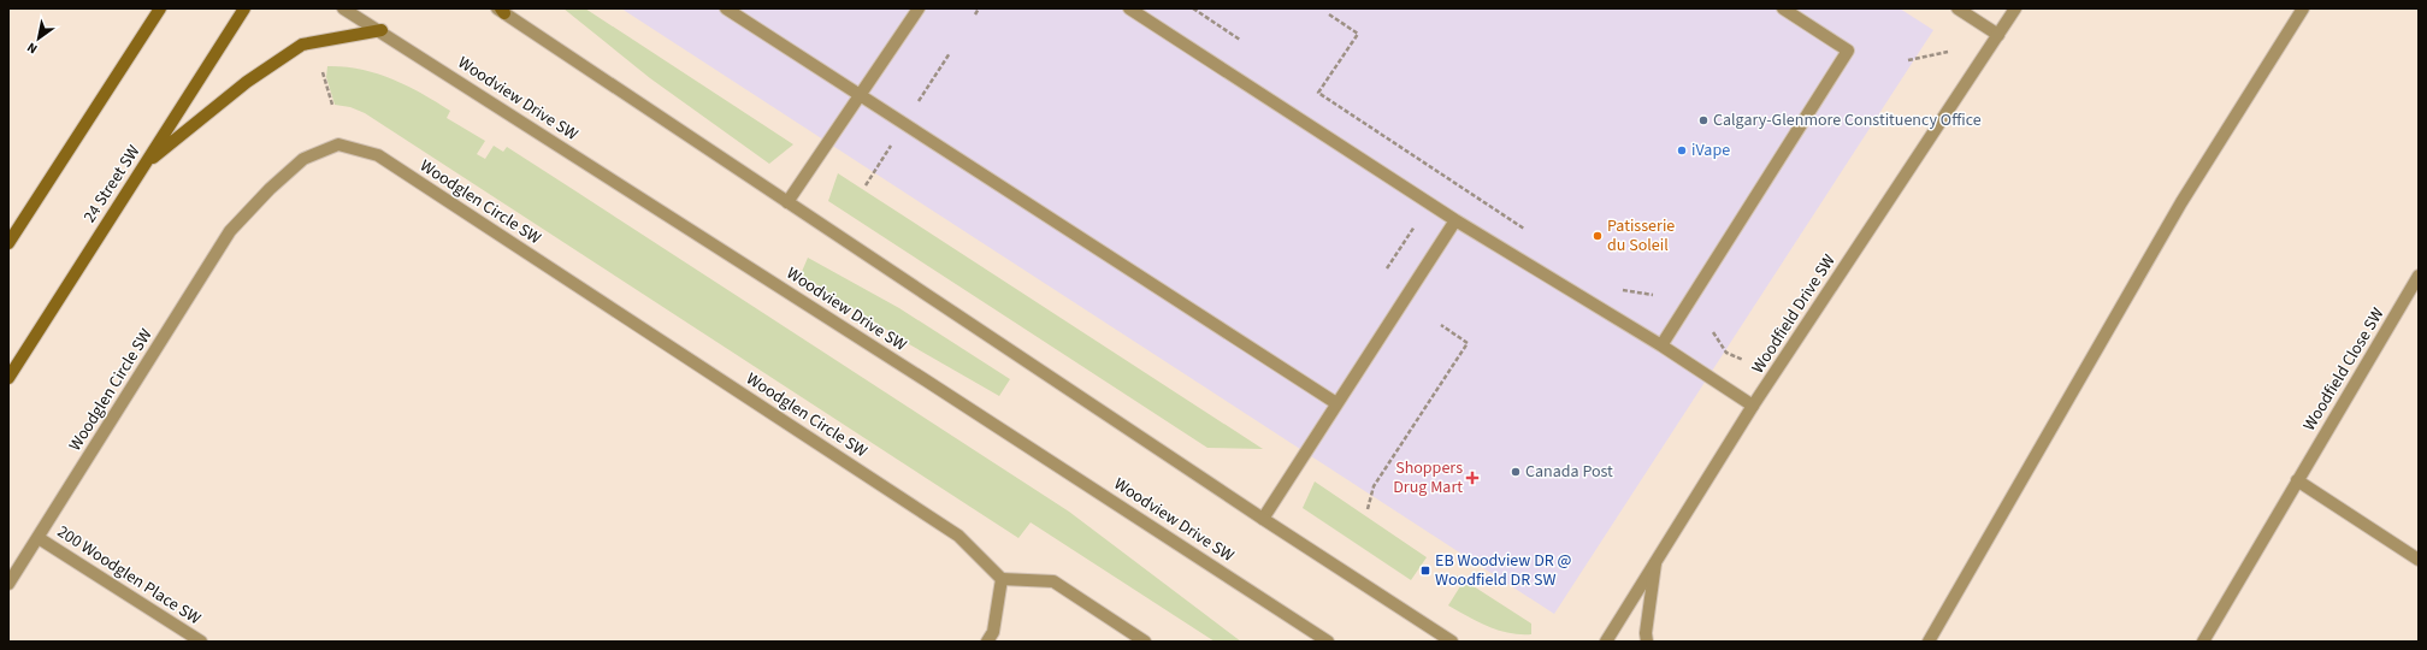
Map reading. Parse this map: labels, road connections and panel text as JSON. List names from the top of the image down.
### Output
{
  "streets": {
    "main road": ["24 Street SW"],
    "street": [
      "Woodview Drive SW",
      "Woodglen Circle SW",
      "Woodfield Drive SW",
      "Woodfield Close SW",
      "200 Woodglen Place SW"
    ]
  },
  "crossings": [
    ["Woodglen Circle SW", "200 Woodglen Place SW"]
  ],
  "places": {
    "other": [
      "Calgary-Glenmore Constituency Office",
      "iVape",
      "Patisserie du Soleil",
      "Canada Post"
    ],
    "health": ["Shoppers Drug Mart"],
    "transit": ["EB Woodview DR @ Woodfield DR SW"]
  },
  "north": "bottom left"
}
